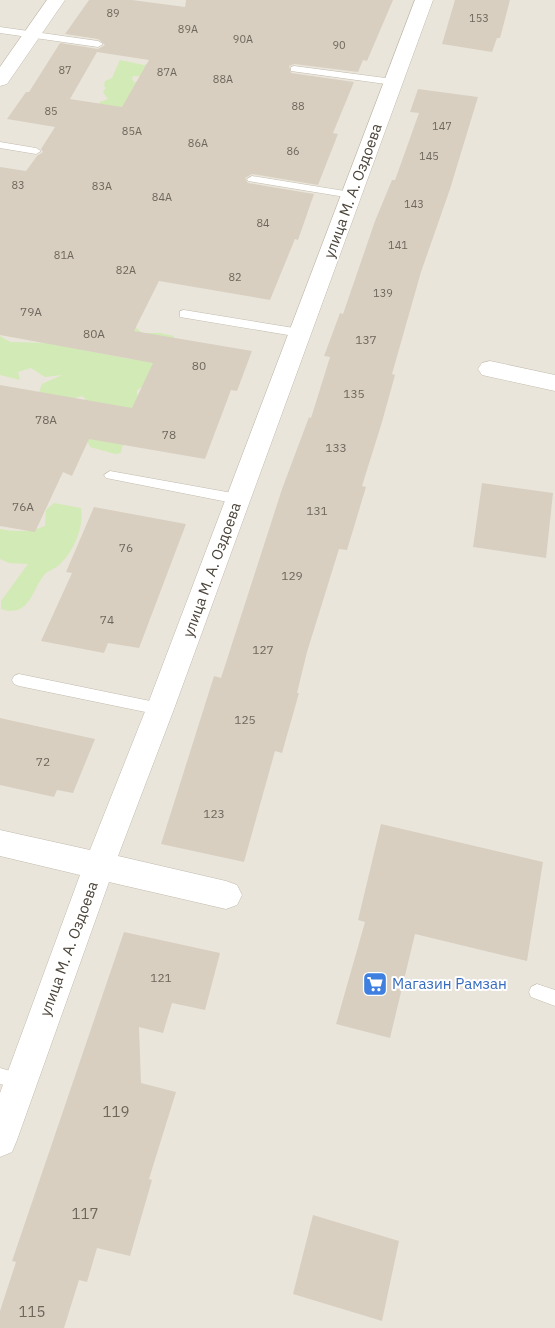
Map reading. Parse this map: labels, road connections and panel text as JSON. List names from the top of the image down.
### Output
{
  "streets": {
    "street": ["улица М. А. Оздоева"]
  },
  "places": {
    "supermarket": ["Магазин Рамзан"]
  },
  "house_numbers": [
    "89",
    "153",
    "89А",
    "90А",
    "90",
    "87",
    "87А",
    "88А",
    "88",
    "85",
    "147",
    "85А",
    "86А",
    "86",
    "145",
    "83",
    "83А",
    "84А",
    "143",
    "84",
    "141",
    "81А",
    "82А",
    "82",
    "139",
    "79А",
    "80А",
    "137",
    "80",
    "135",
    "78А",
    "78",
    "133",
    "76А",
    "131",
    "76",
    "129",
    "74",
    "127",
    "125",
    "72",
    "123",
    "121",
    "119",
    "117",
    "115"
  ]
}
